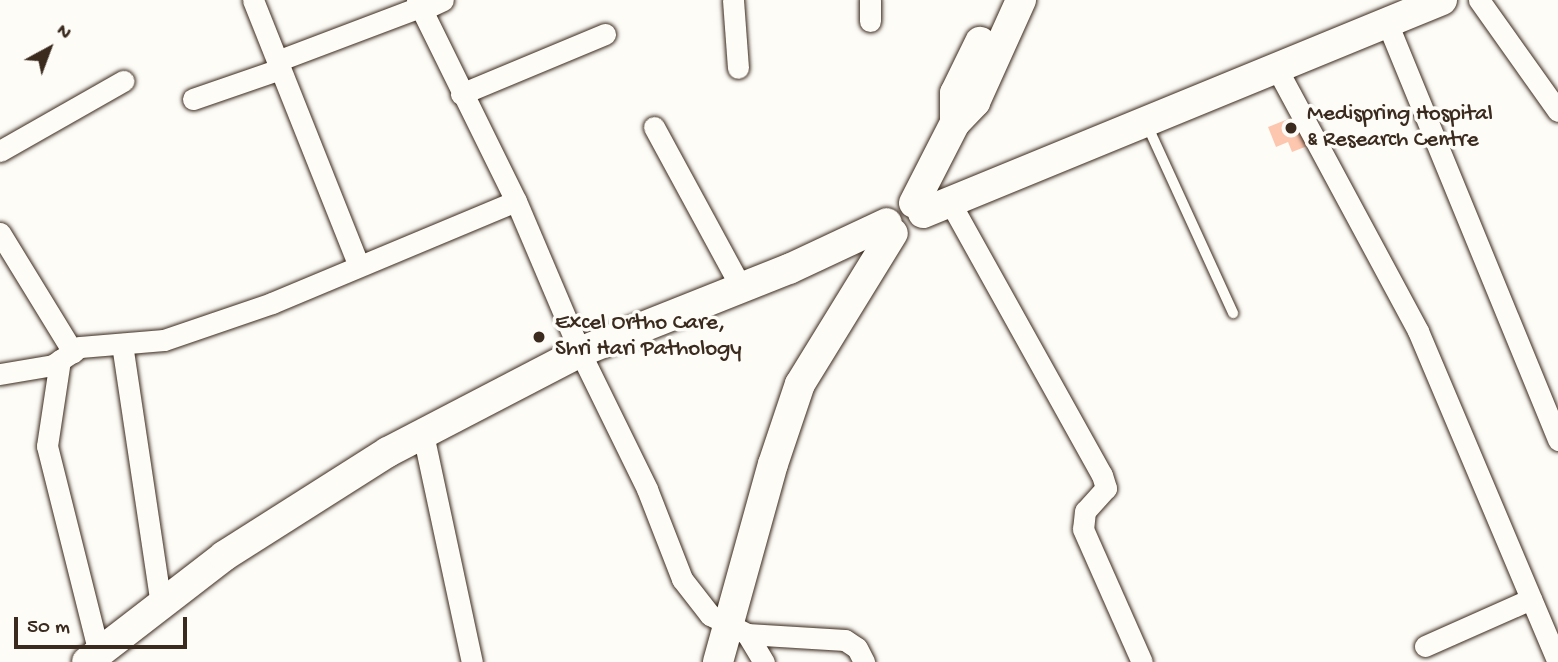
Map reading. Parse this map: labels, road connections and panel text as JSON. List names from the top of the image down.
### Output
{
  "places": ["Medispring Hospital & Research Centre", "Excel Ortho Care, Shri Hari Pathology"],
  "scale_bar": "50 m",
  "north": "top right"
}
